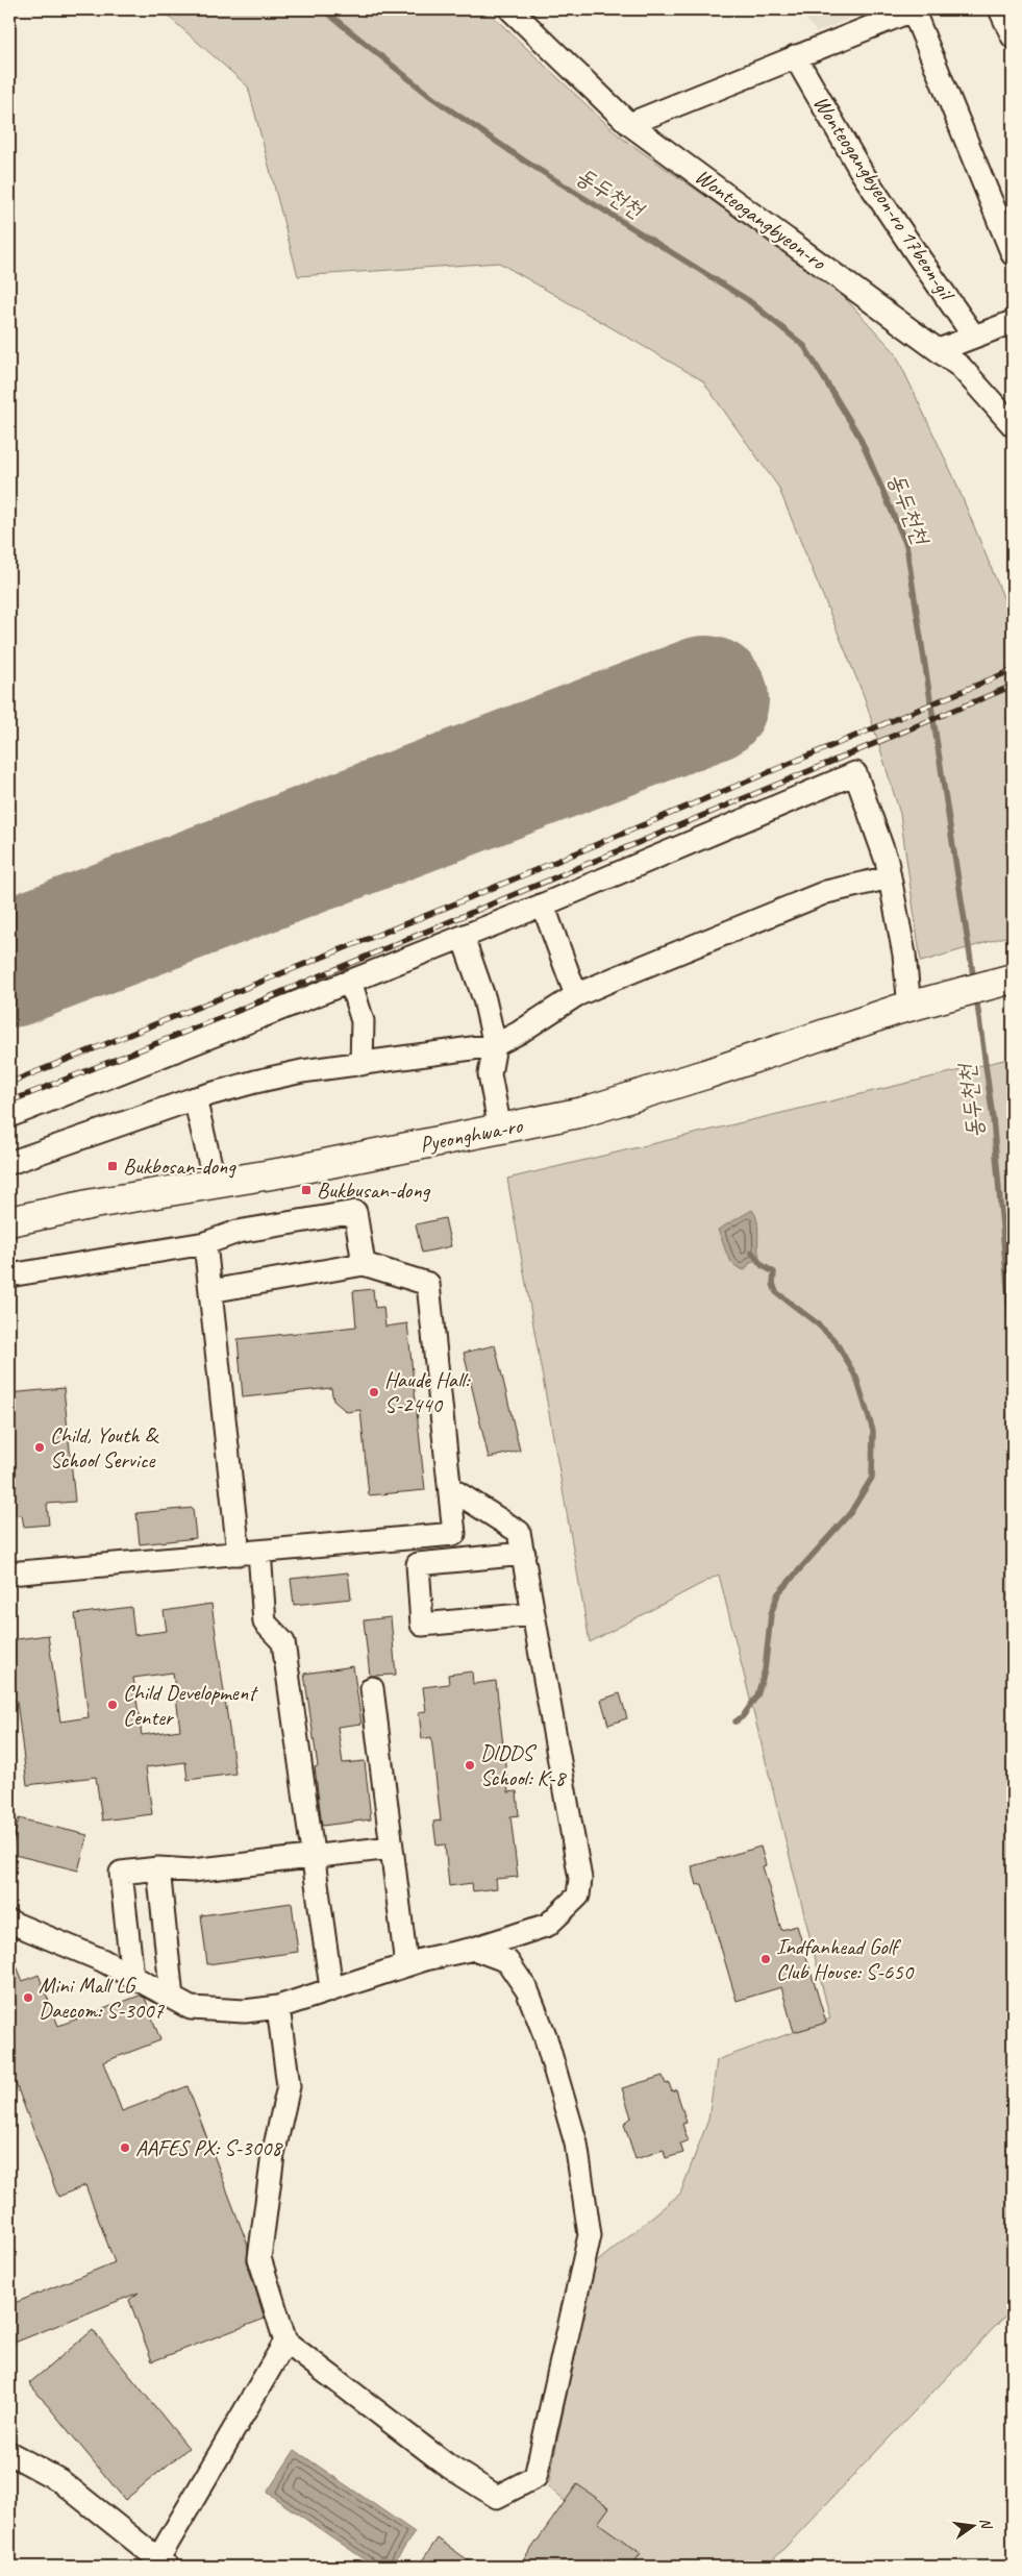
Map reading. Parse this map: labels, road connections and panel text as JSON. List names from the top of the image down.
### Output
{
  "streets": {
    "main road": ["Pyeonghwa-ro"],
    "street": ["Wonteogangbyeon-ro 17beon-gil", "Wonteogangbyeon-ro"]
  },
  "water": ["동두천천"],
  "places": {
    "transit": ["Bukbosan-dong", "Bukbusan-dong"],
    "other": [
      "Haude Hall: S-2440",
      "Child, Youth & School Service",
      "Child Development Center",
      "DlDDS School: K-8",
      "Indfanhead Golf Club House: S-650",
      "Mini Mall LG Daecom: S-3007",
      "AAFES PX: S-3008"
    ]
  },
  "north": "right"
}
